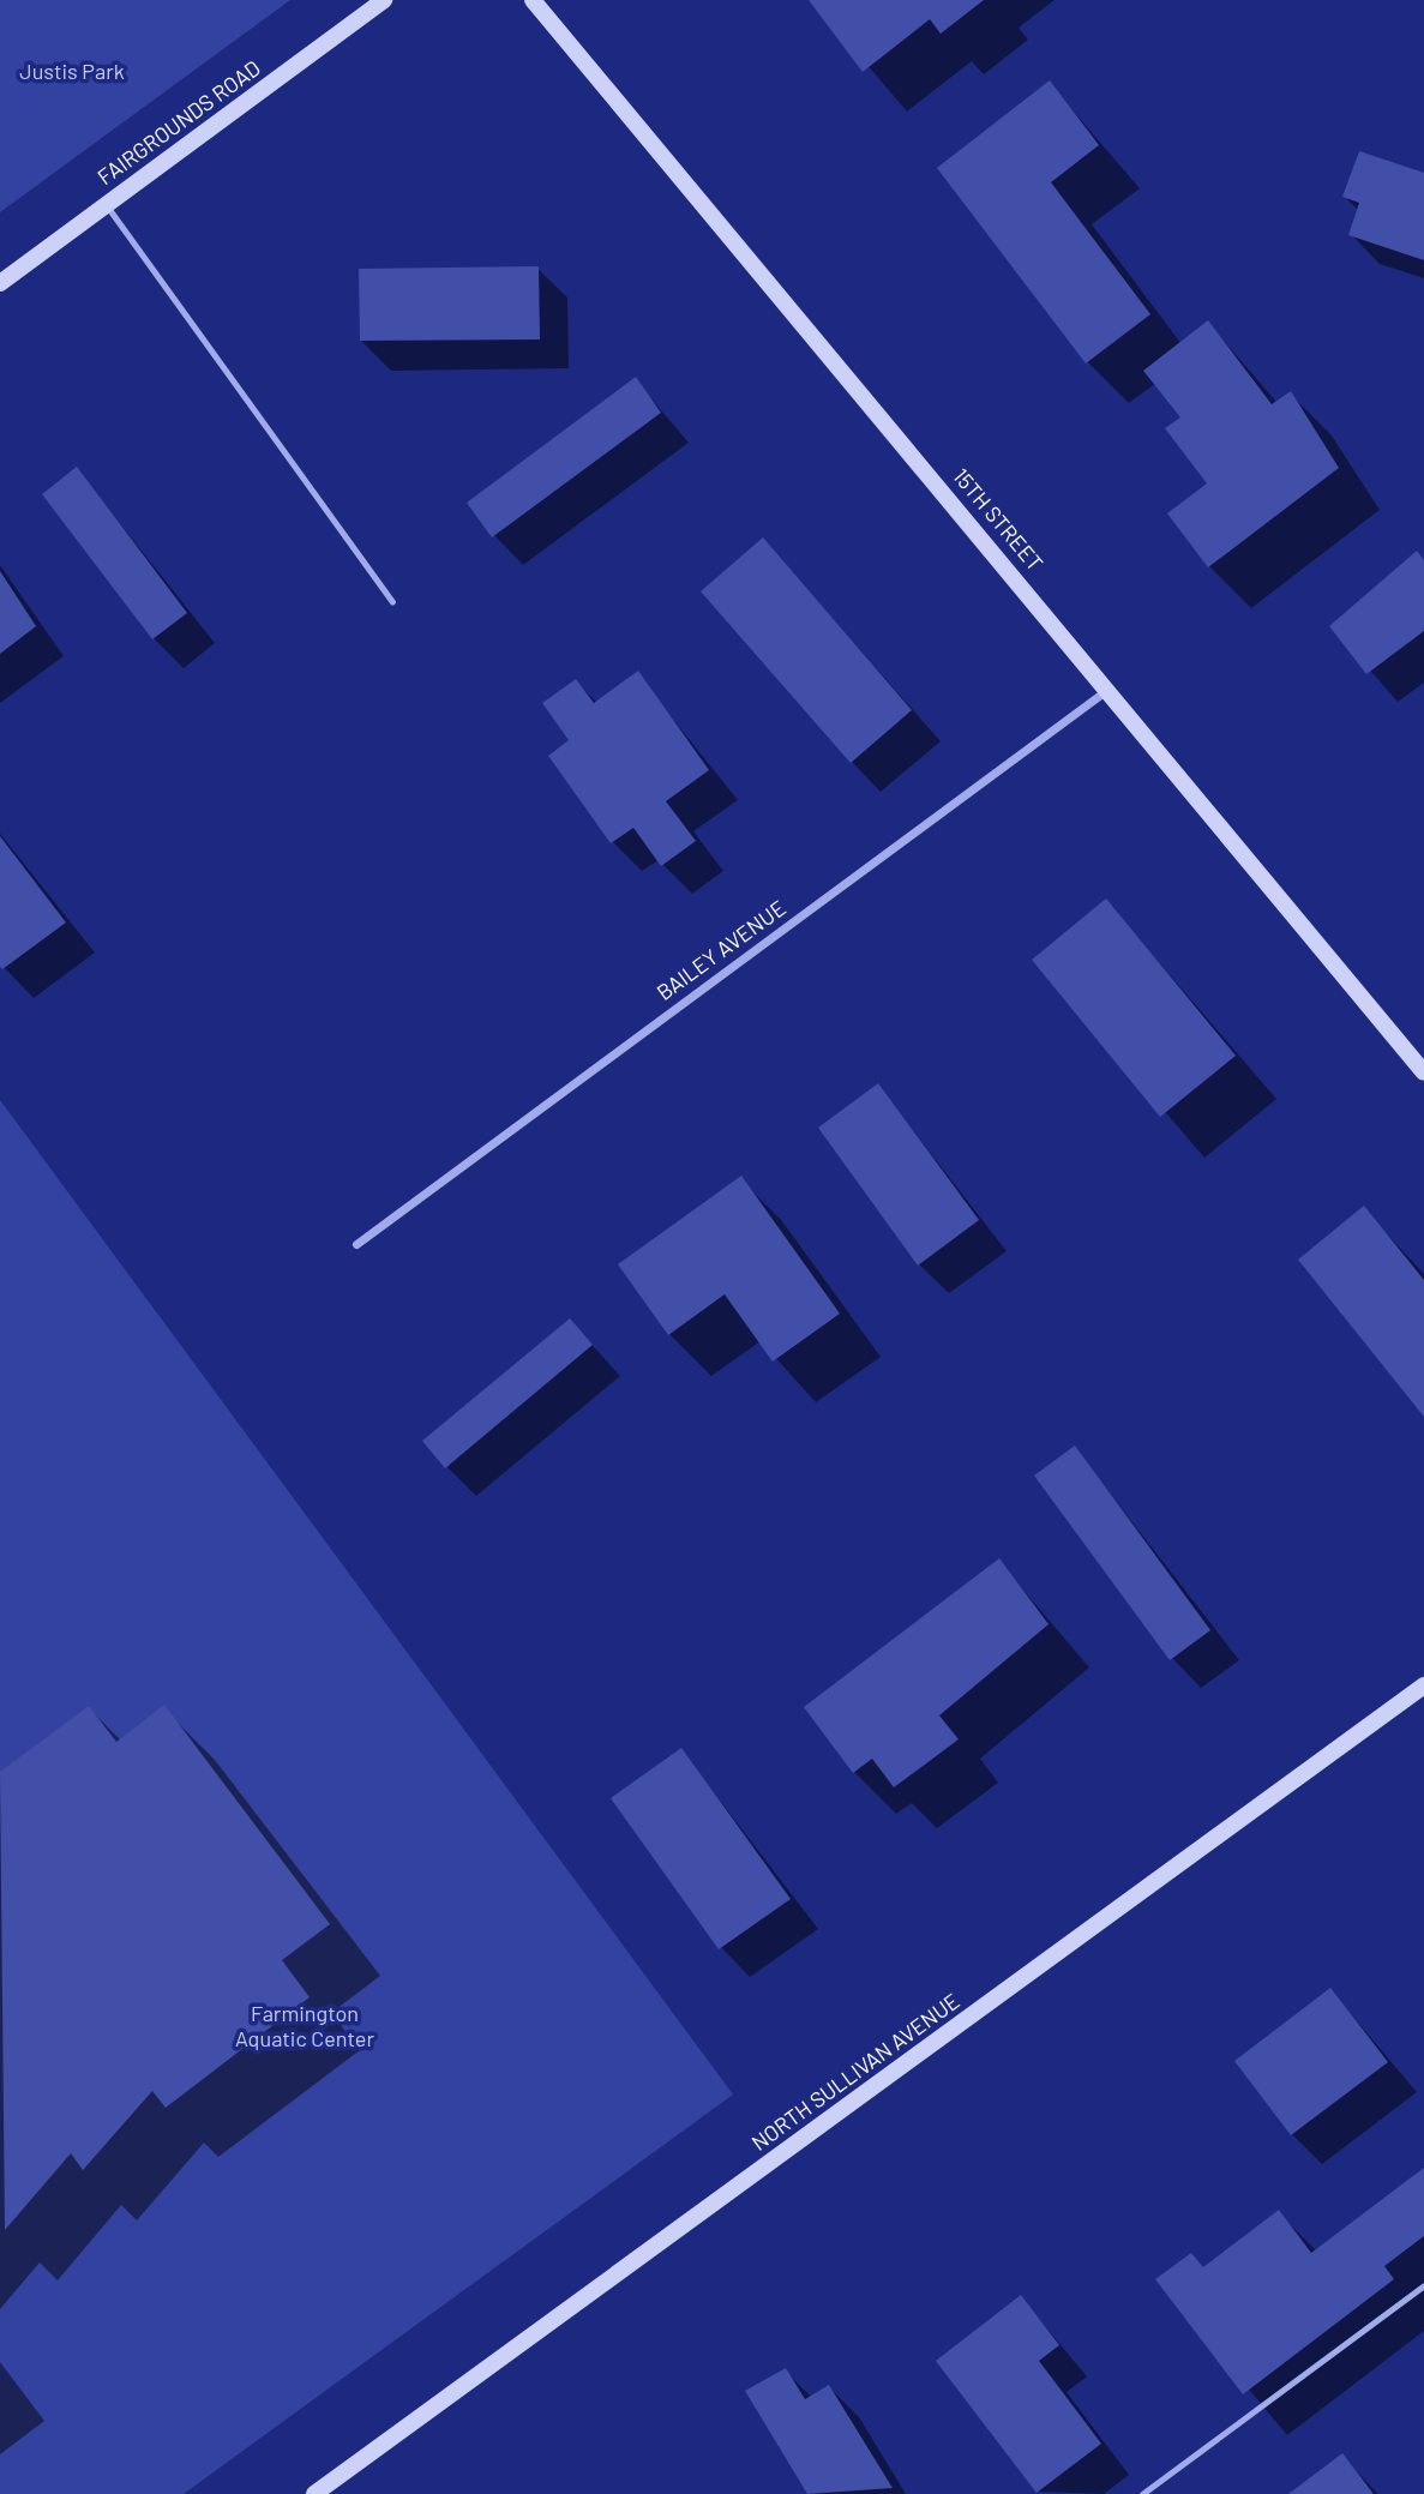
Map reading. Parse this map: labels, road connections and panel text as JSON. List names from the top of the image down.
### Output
{
  "streets": {
    "street": [
      "FAIRGROUNDS ROAD",
      "15TH STREET",
      "BAILEY AVENUE",
      "NORTH SULLIVAN AVENUE"
    ]
  },
  "crossings": [
    ["15TH STREET", "BAILEY AVENUE"]
  ],
  "parks": ["Justis Park", "Farmington Aquatic Center"]
}
